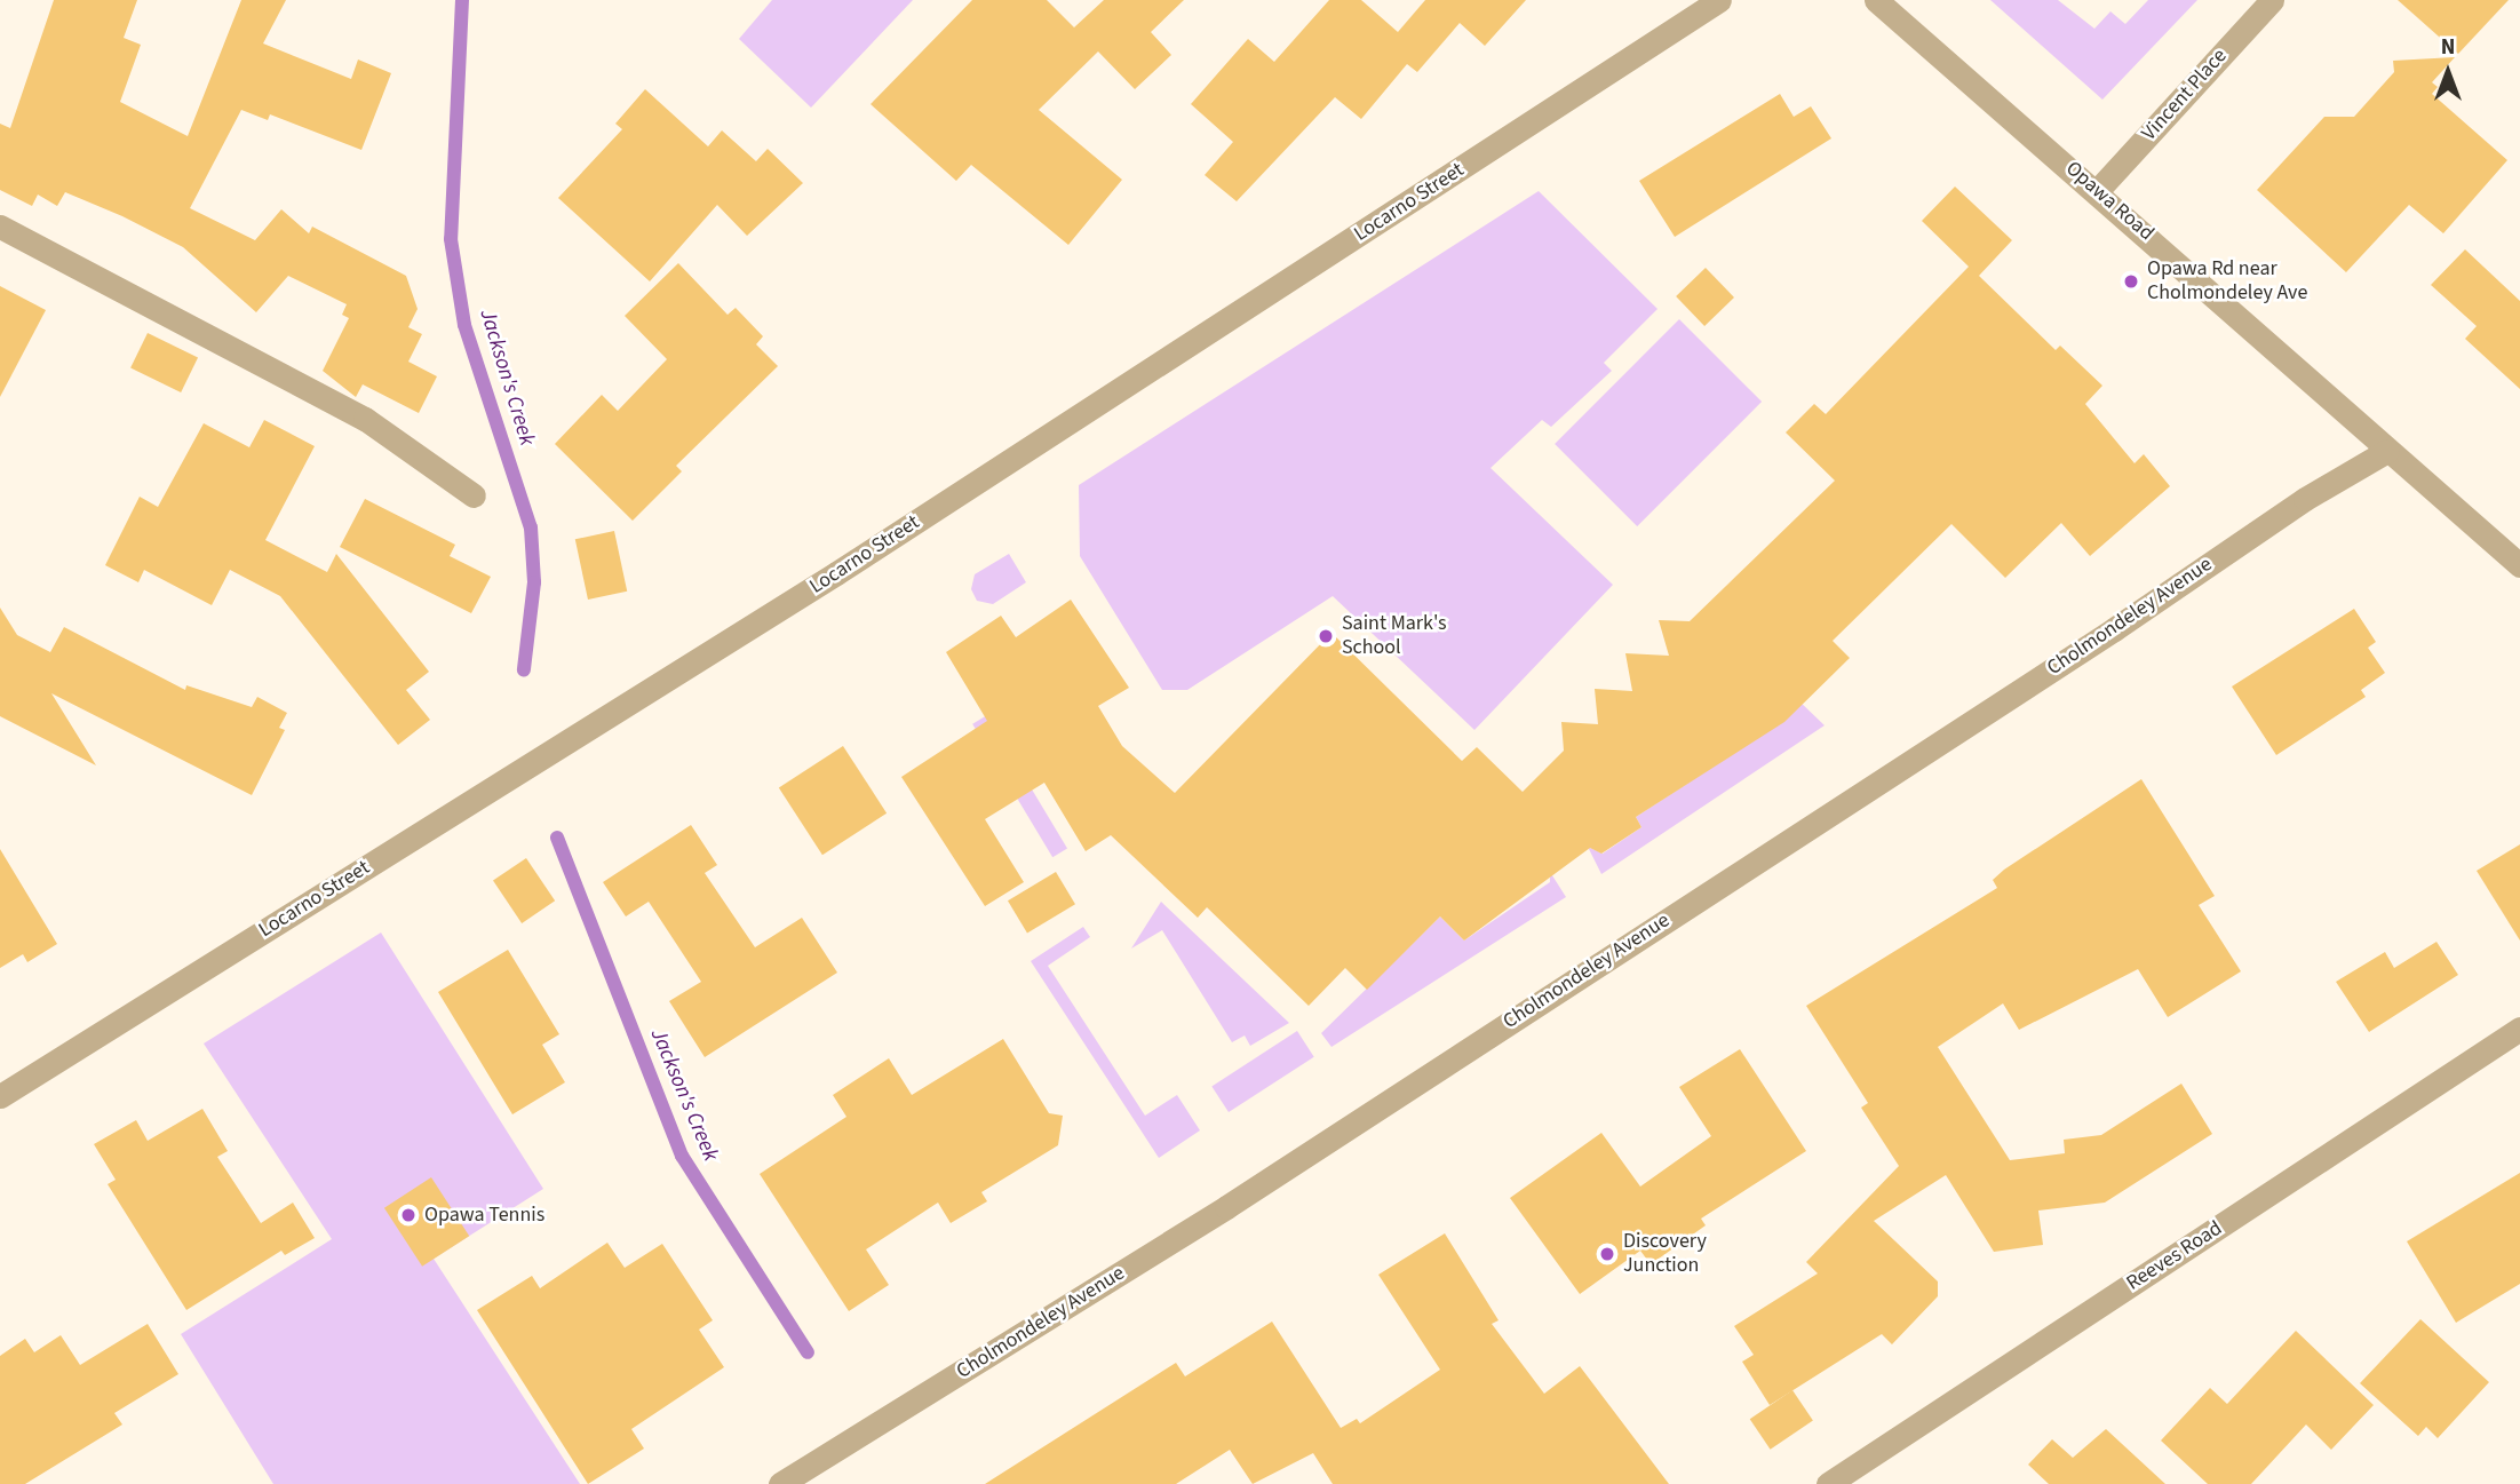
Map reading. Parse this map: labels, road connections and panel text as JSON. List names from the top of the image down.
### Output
{
  "streets": {
    "street": [
      "Vincent Place",
      "Opawa Road",
      "Locarno Street",
      "Cholmondeley Avenue",
      "Reeves Road"
    ]
  },
  "crossings": [
    ["Vincent Place", "Opawa Road"],
    ["Opawa Road", "Cholmondeley Avenue"]
  ],
  "water": ["Jackson's Creek"],
  "places": [
    "Opawa Rd near Cholmondeley Ave",
    "Saint Mark's School",
    "Opawa Tennis",
    "Discovery Junction"
  ],
  "north": "top"
}
